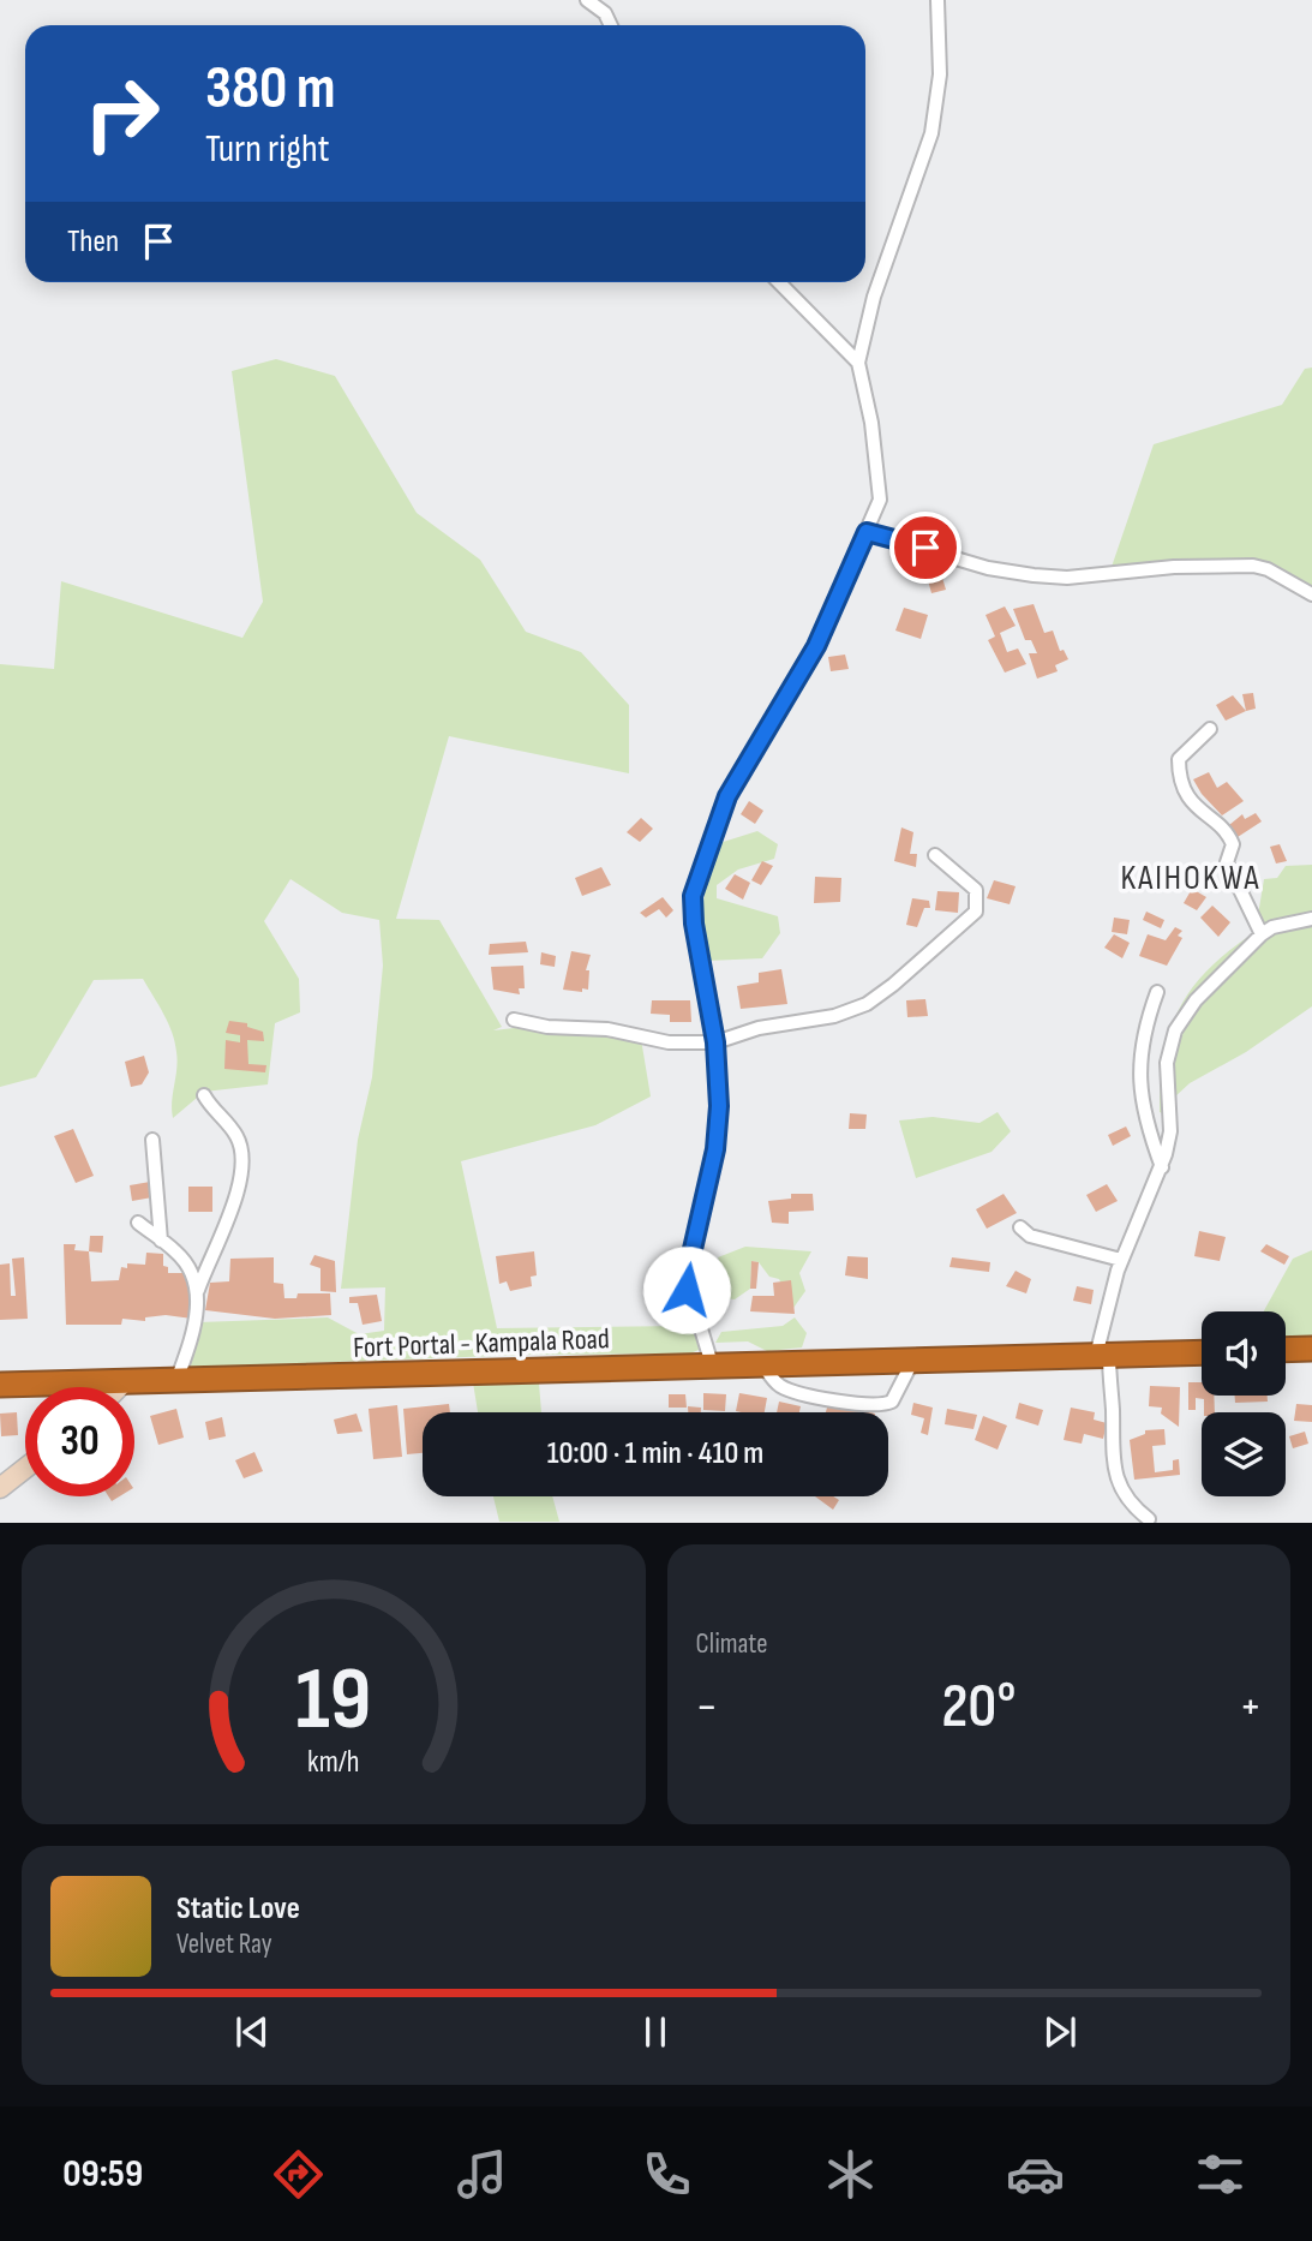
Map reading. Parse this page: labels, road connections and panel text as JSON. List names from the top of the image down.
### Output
{
  "streets": {
    "highway": ["Fort Portal - Kampala Road"]
  },
  "districts": ["KAIHOKWA"],
  "page": {
    "turn": ["380 m", "Turn right"],
    "then": "Then",
    "limit": "30",
    "trip": "10:00 · 1 min · 410 m",
    "tile": "Climate",
    "heat": ["−", "20°", "+"],
    "song": ["Static Love", "Velvet Ray"],
    "tabs": "09:59",
    "gauge": ["19", "km/h"]
  }
}
